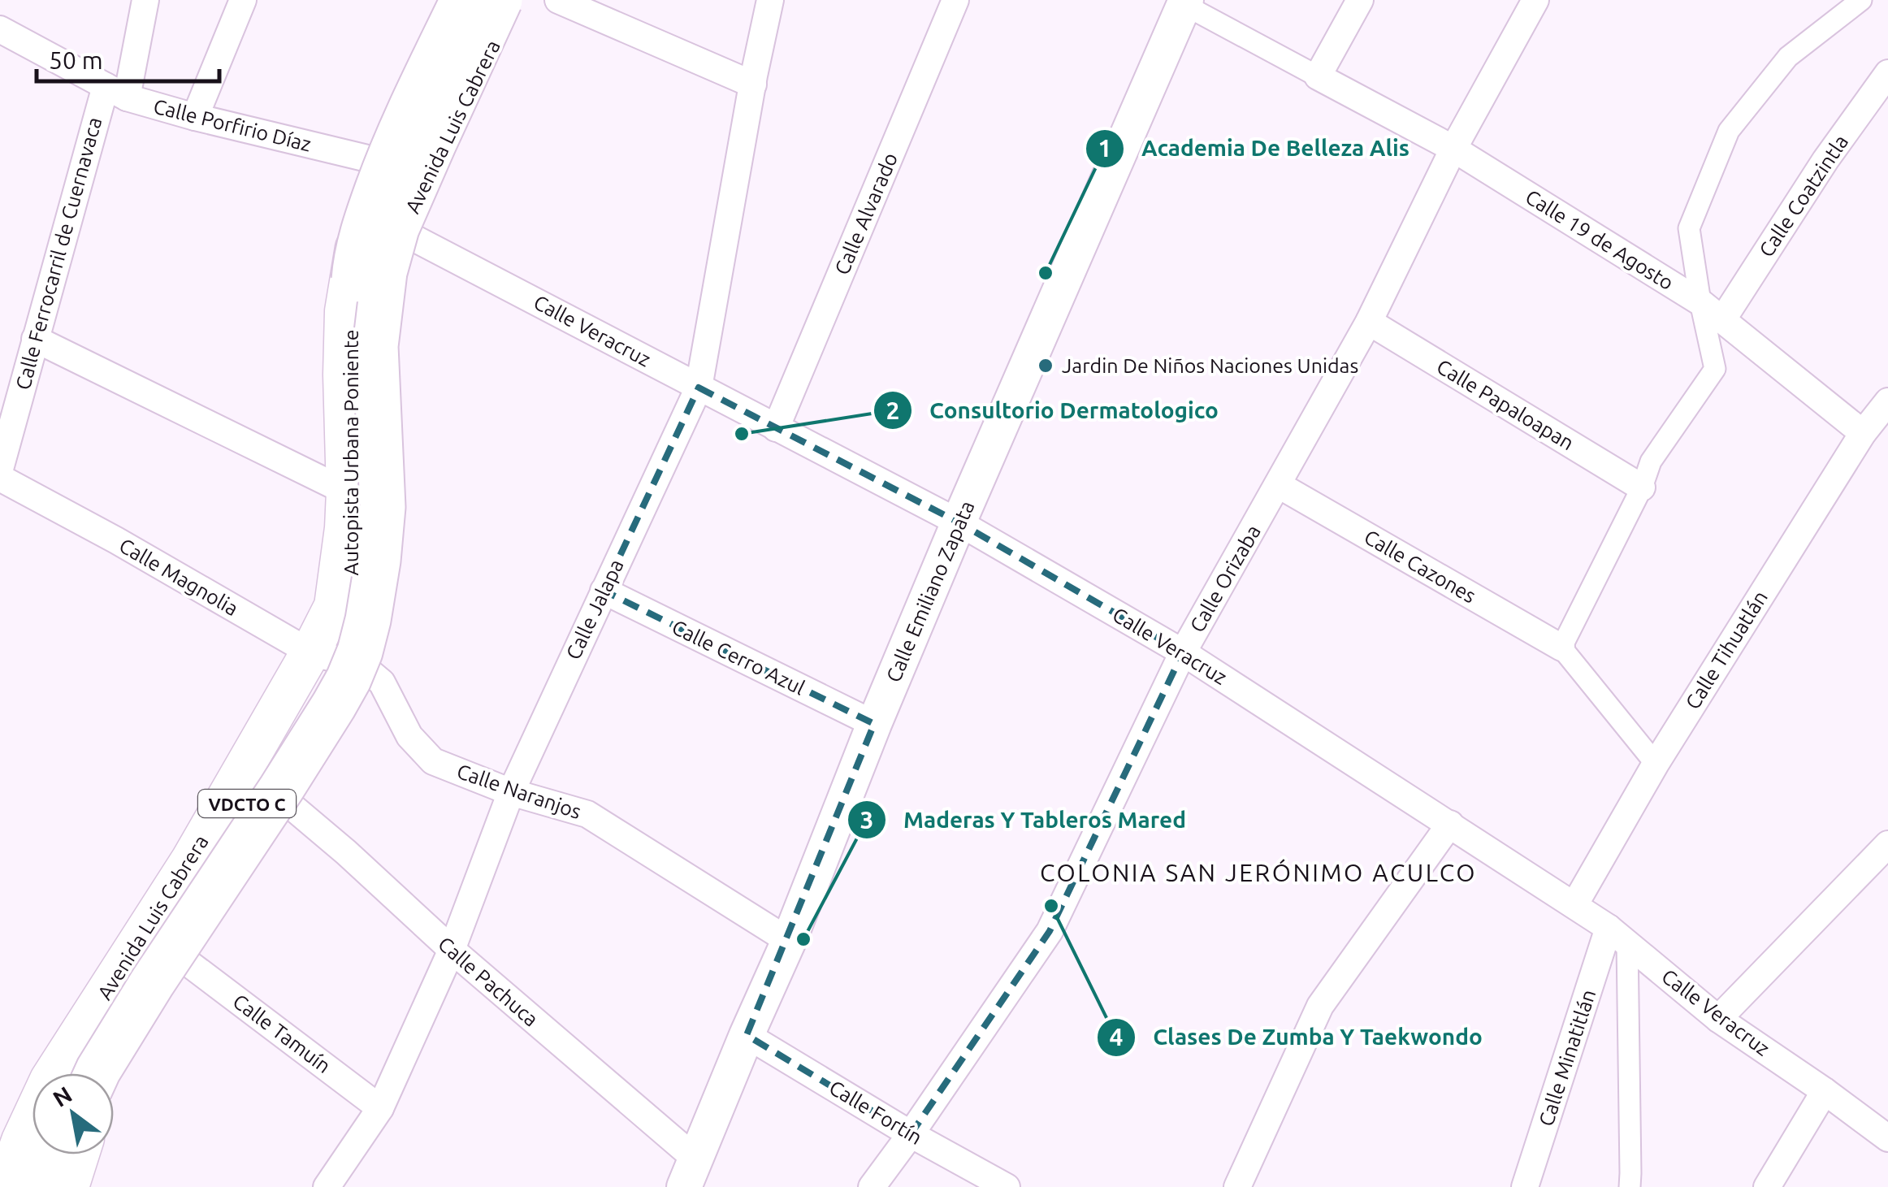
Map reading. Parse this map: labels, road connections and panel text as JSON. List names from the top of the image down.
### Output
{
  "streets": {
    "highway": ["Autopista Urbana Poniente", "VDCTO C"],
    "main road": ["Avenida Luis Cabrera"],
    "street": [
      "Calle Porfirio Díaz",
      "Calle Coatzintla",
      "Calle Alvarado",
      "Calle 19 de Agosto",
      "Calle Ferrocarril de Cuernavaca",
      "Calle Veracruz",
      "Calle Papaloapan",
      "Calle Cazones",
      "Calle Magnolia",
      "Calle Orizaba",
      "Calle Emiliano Zapata",
      "Calle Jalapa",
      "Calle Tihuatlán",
      "Calle Cerro Azul",
      "Calle Naranjos",
      "Calle Pachuca",
      "Calle Tamuín",
      "Calle Minatitlán",
      "Calle Fortín"
    ]
  },
  "crossings": [
    ["Calle Porfirio Díaz", "Avenida Luis Cabrera"],
    ["Calle Porfirio Díaz", "Calle Ferrocarril de Cuernavaca"],
    ["Avenida Luis Cabrera", "Calle Veracruz"],
    ["Avenida Luis Cabrera", "Autopista Urbana Poniente"],
    ["Avenida Luis Cabrera", "Calle Magnolia"],
    ["Avenida Luis Cabrera", "Calle Naranjos"],
    ["Avenida Luis Cabrera", "Calle Pachuca"],
    ["Avenida Luis Cabrera", "Calle Tamuín"],
    ["Calle Coatzintla", "Calle 19 de Agosto"],
    ["Calle Alvarado", "Calle Veracruz"],
    ["Calle 19 de Agosto", "Calle Orizaba"],
    ["Calle 19 de Agosto", "Calle Tihuatlán"],
    ["Calle Veracruz", "Calle Orizaba"],
    ["Calle Veracruz", "Calle Emiliano Zapata"],
    ["Calle Veracruz", "Calle Jalapa"],
    ["Calle Veracruz", "Calle Tihuatlán"],
    ["Calle Veracruz", "Calle Minatitlán"],
    ["Calle Papaloapan", "Calle Orizaba"],
    ["Calle Cazones", "Calle Orizaba"],
    ["Calle Magnolia", "Calle Naranjos"],
    ["Calle Orizaba", "Calle Fortín"],
    ["Calle Emiliano Zapata", "Calle Cerro Azul"],
    ["Calle Emiliano Zapata", "Calle Naranjos"],
    ["Calle Emiliano Zapata", "Calle Pachuca"],
    ["Calle Emiliano Zapata", "Calle Fortín"],
    ["Calle Jalapa", "Calle Cerro Azul"],
    ["Calle Jalapa", "Calle Naranjos"],
    ["Calle Jalapa", "Calle Pachuca"],
    ["Calle Jalapa", "Calle Tamuín"]
  ],
  "districts": ["COLONIA SAN JERÓNIMO ACULCO"],
  "places": [
    "Academia De Belleza Alis",
    "Jardin De Niños Naciones Unidas",
    "Consultorio Dermatologico",
    "Clases De Zumba Y Taekwondo",
    "Maderas Y Tableros Mared"
  ],
  "scale_bar": "50 m",
  "north": "top left"
}
